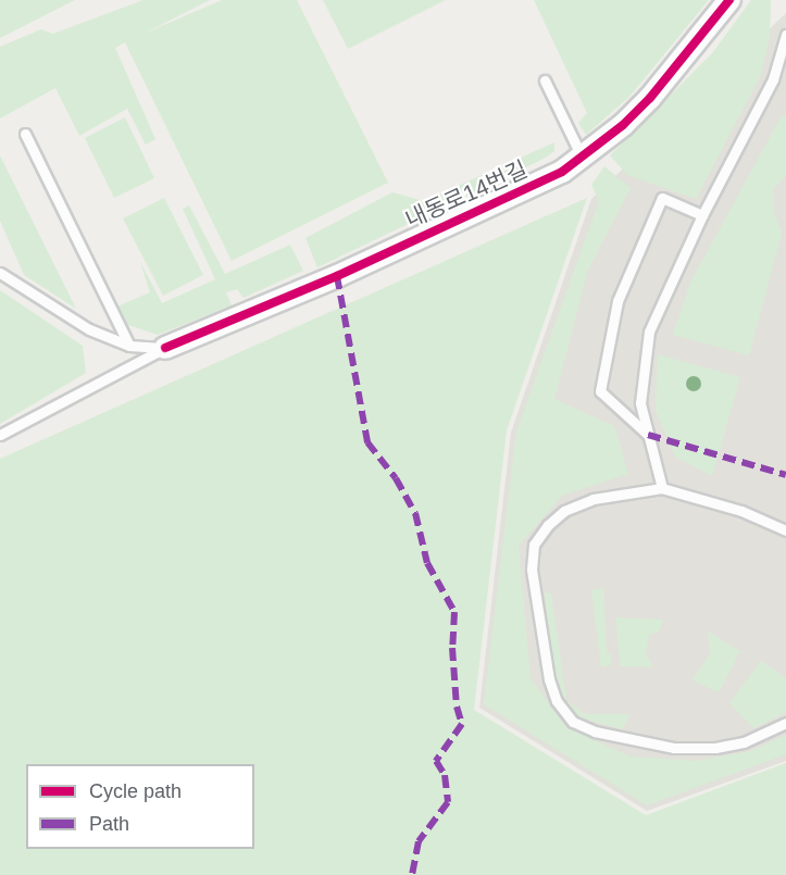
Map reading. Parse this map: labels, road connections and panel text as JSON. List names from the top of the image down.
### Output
{
  "streets": {
    "street": ["내동로14번길"]
  },
  "legend": ["Cycle path", "Path"]
}
